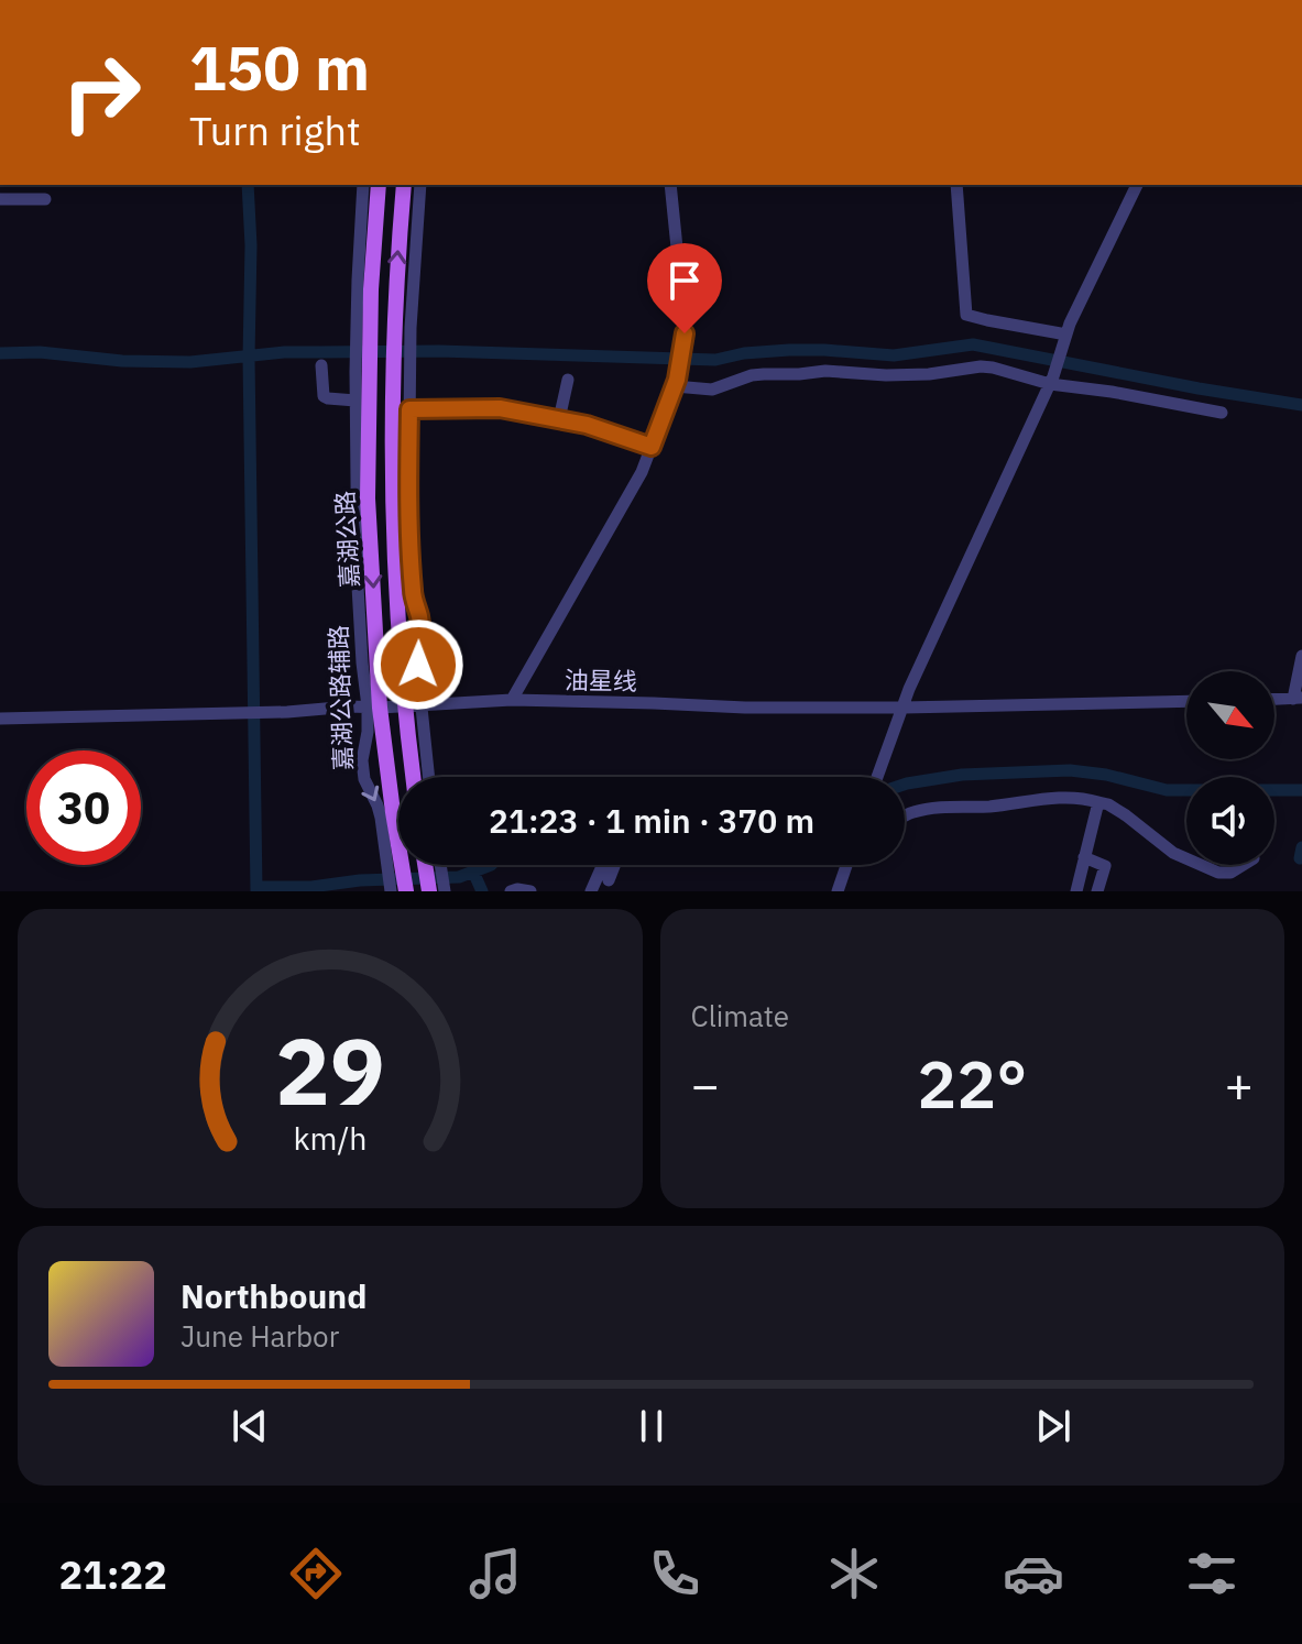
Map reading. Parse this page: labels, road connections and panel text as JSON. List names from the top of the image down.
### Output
{
  "streets": {
    "main road": ["嘉湖公路"],
    "street": ["油星线", "嘉湖公路辅路"]
  },
  "crossings": [
    ["嘉湖公路", "油星线"],
    ["嘉湖公路", "嘉湖公路辅路"],
    ["油星线", "嘉湖公路辅路"]
  ],
  "north": "bottom right",
  "page": {
    "turn": ["150 m", "Turn right"],
    "limit": "30",
    "trip": "21:23 · 1 min · 370 m",
    "tile": "Climate",
    "heat": ["−", "22°", "+"],
    "song": ["Northbound", "June Harbor"],
    "tabs": "21:22",
    "gauge": ["29", "km/h"]
  }
}
